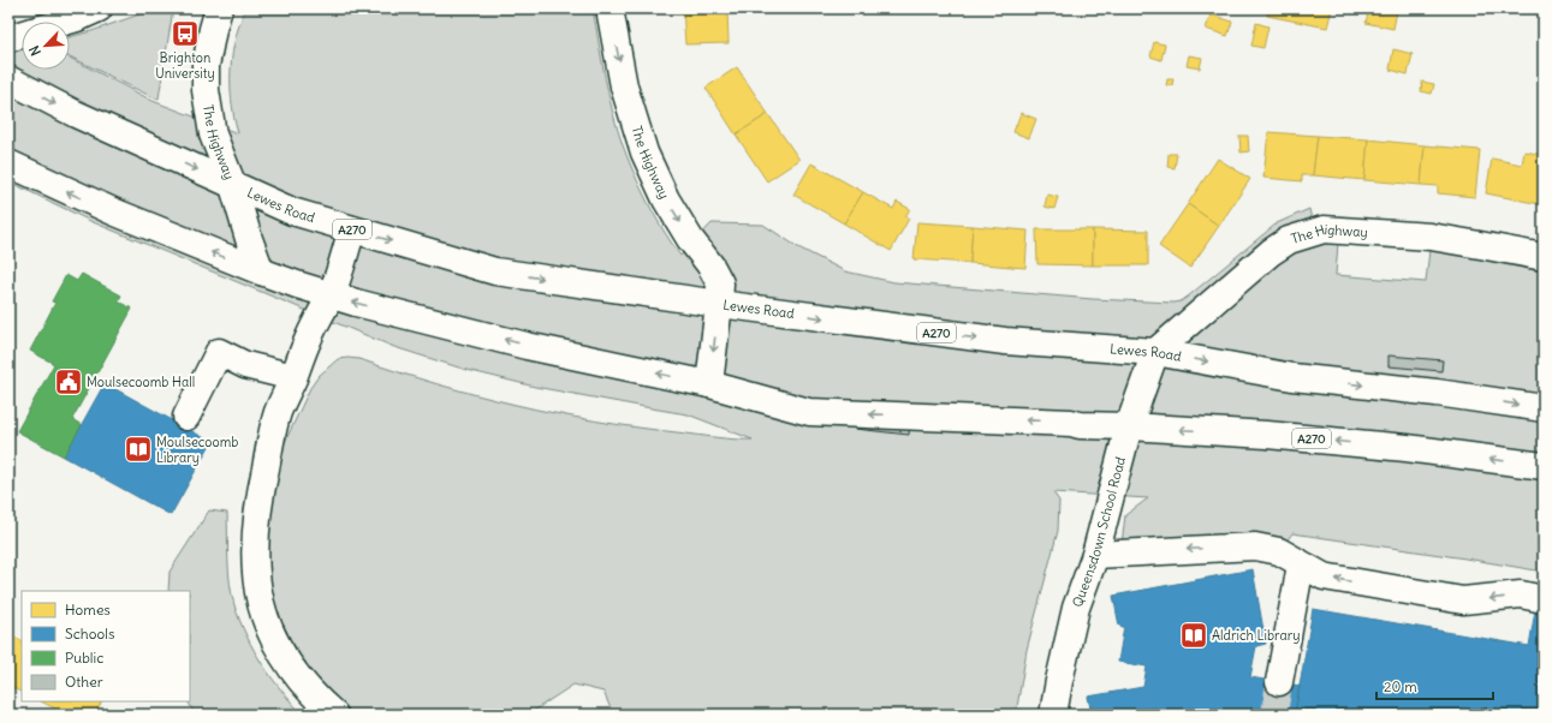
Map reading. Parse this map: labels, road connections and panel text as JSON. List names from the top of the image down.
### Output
{
  "streets": {
    "main road": [
      "The Highway",
      "Lewes Road",
      "A270",
      "Queensdown School Road"
    ]
  },
  "crossings": [
    ["The Highway", "Lewes Road"],
    ["The Highway", "A270"],
    ["The Highway", "Queensdown School Road"],
    ["Lewes Road", "Queensdown School Road"],
    ["A270", "Queensdown School Road"]
  ],
  "one_way": ["The Highway"],
  "places": {
    "bus stop": ["Brighton University"],
    "public building": ["Moulsecoomb Hall"],
    "library": ["Moulsecoomb Library", "Aldrich Library"]
  },
  "legend": [
    "Homes",
    "Schools",
    "Public",
    "Other"
  ],
  "scale_bar": "20 m",
  "north": "bottom left"
}
